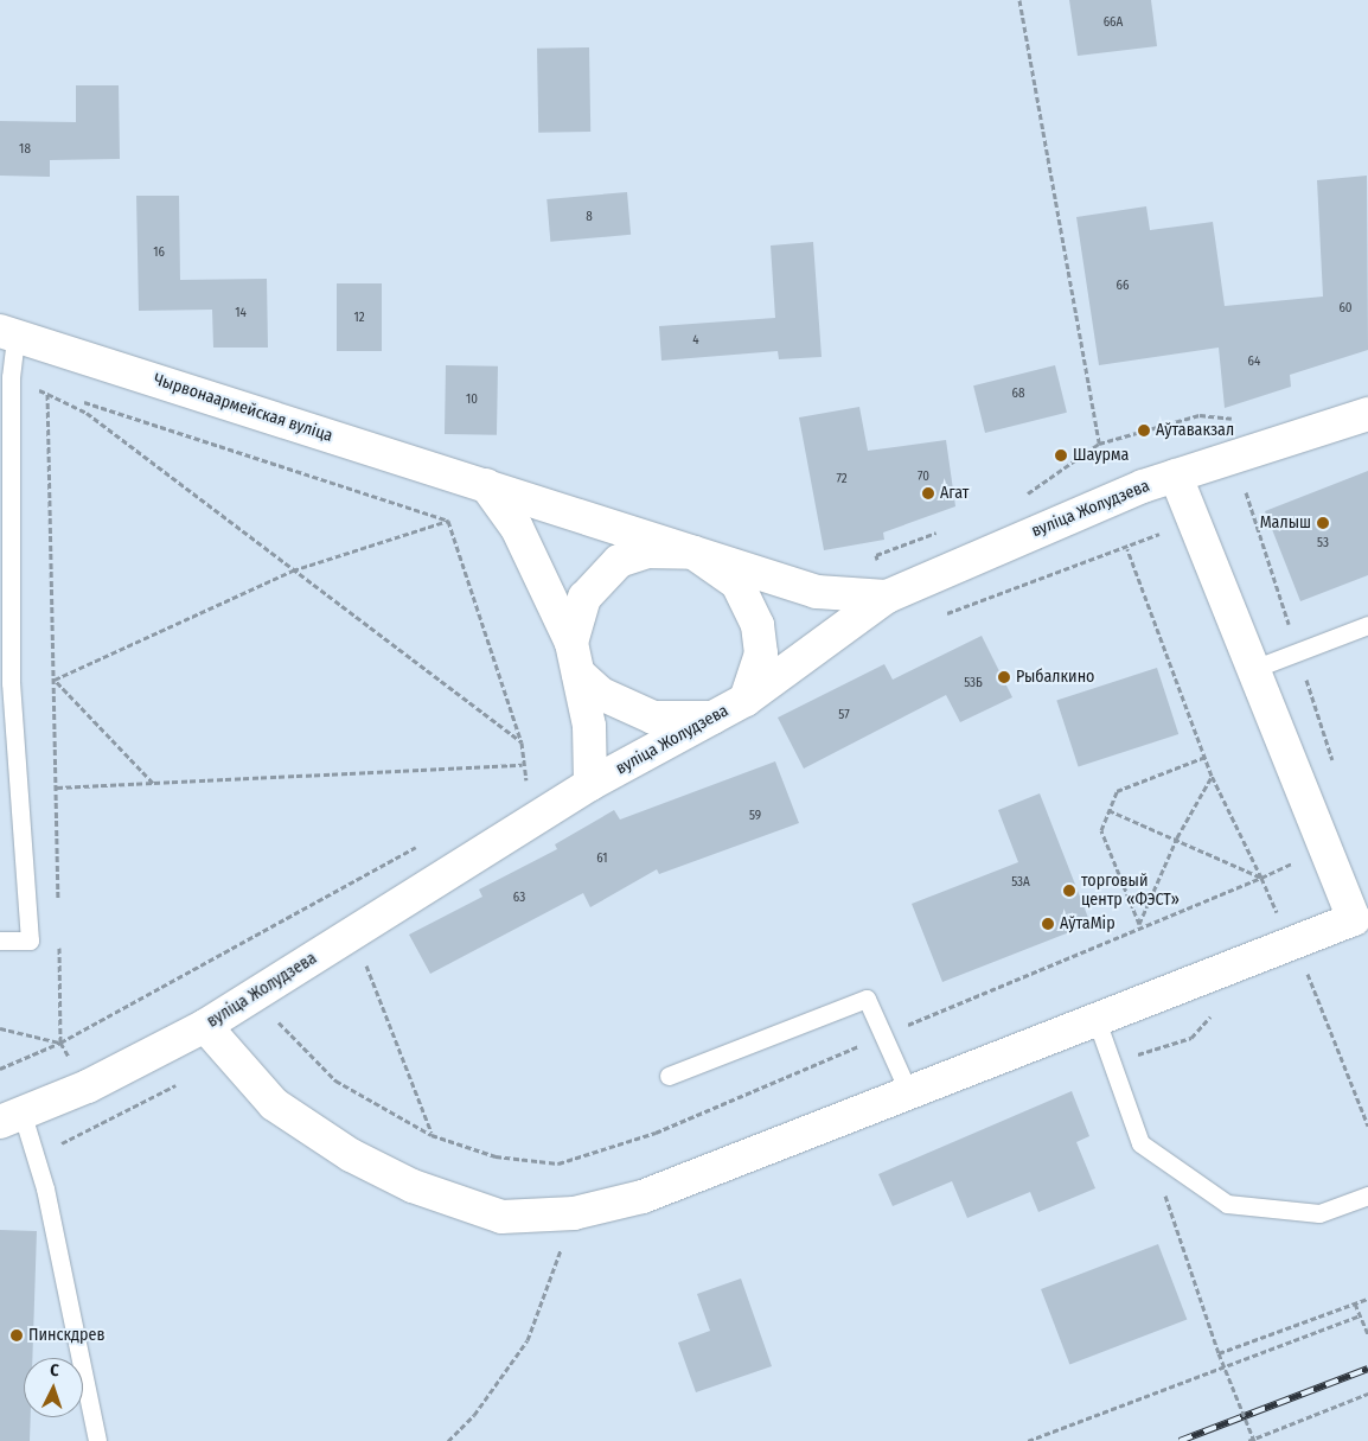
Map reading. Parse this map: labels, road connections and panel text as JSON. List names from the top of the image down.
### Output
{
  "streets": {
    "street": ["Чырвонаармейская вуліца", "вуліца Жолудзева"]
  },
  "crossings": [
    ["Чырвонаармейская вуліца", "вуліца Жолудзева"]
  ],
  "places": [
    "Аўтавакзал",
    "Шаурма",
    "Агат",
    "Малыш",
    "Рыбалкино",
    "торговый центр «ФЭСТ»",
    "АўтаМір",
    "Пинскдрев"
  ],
  "house_numbers": [
    "66А",
    "18",
    "8",
    "16",
    "66",
    "60",
    "14",
    "12",
    "4",
    "64",
    "68",
    "10",
    "70",
    "72",
    "53",
    "53Б",
    "57",
    "59",
    "61",
    "53А",
    "63"
  ],
  "north": "top"
}
